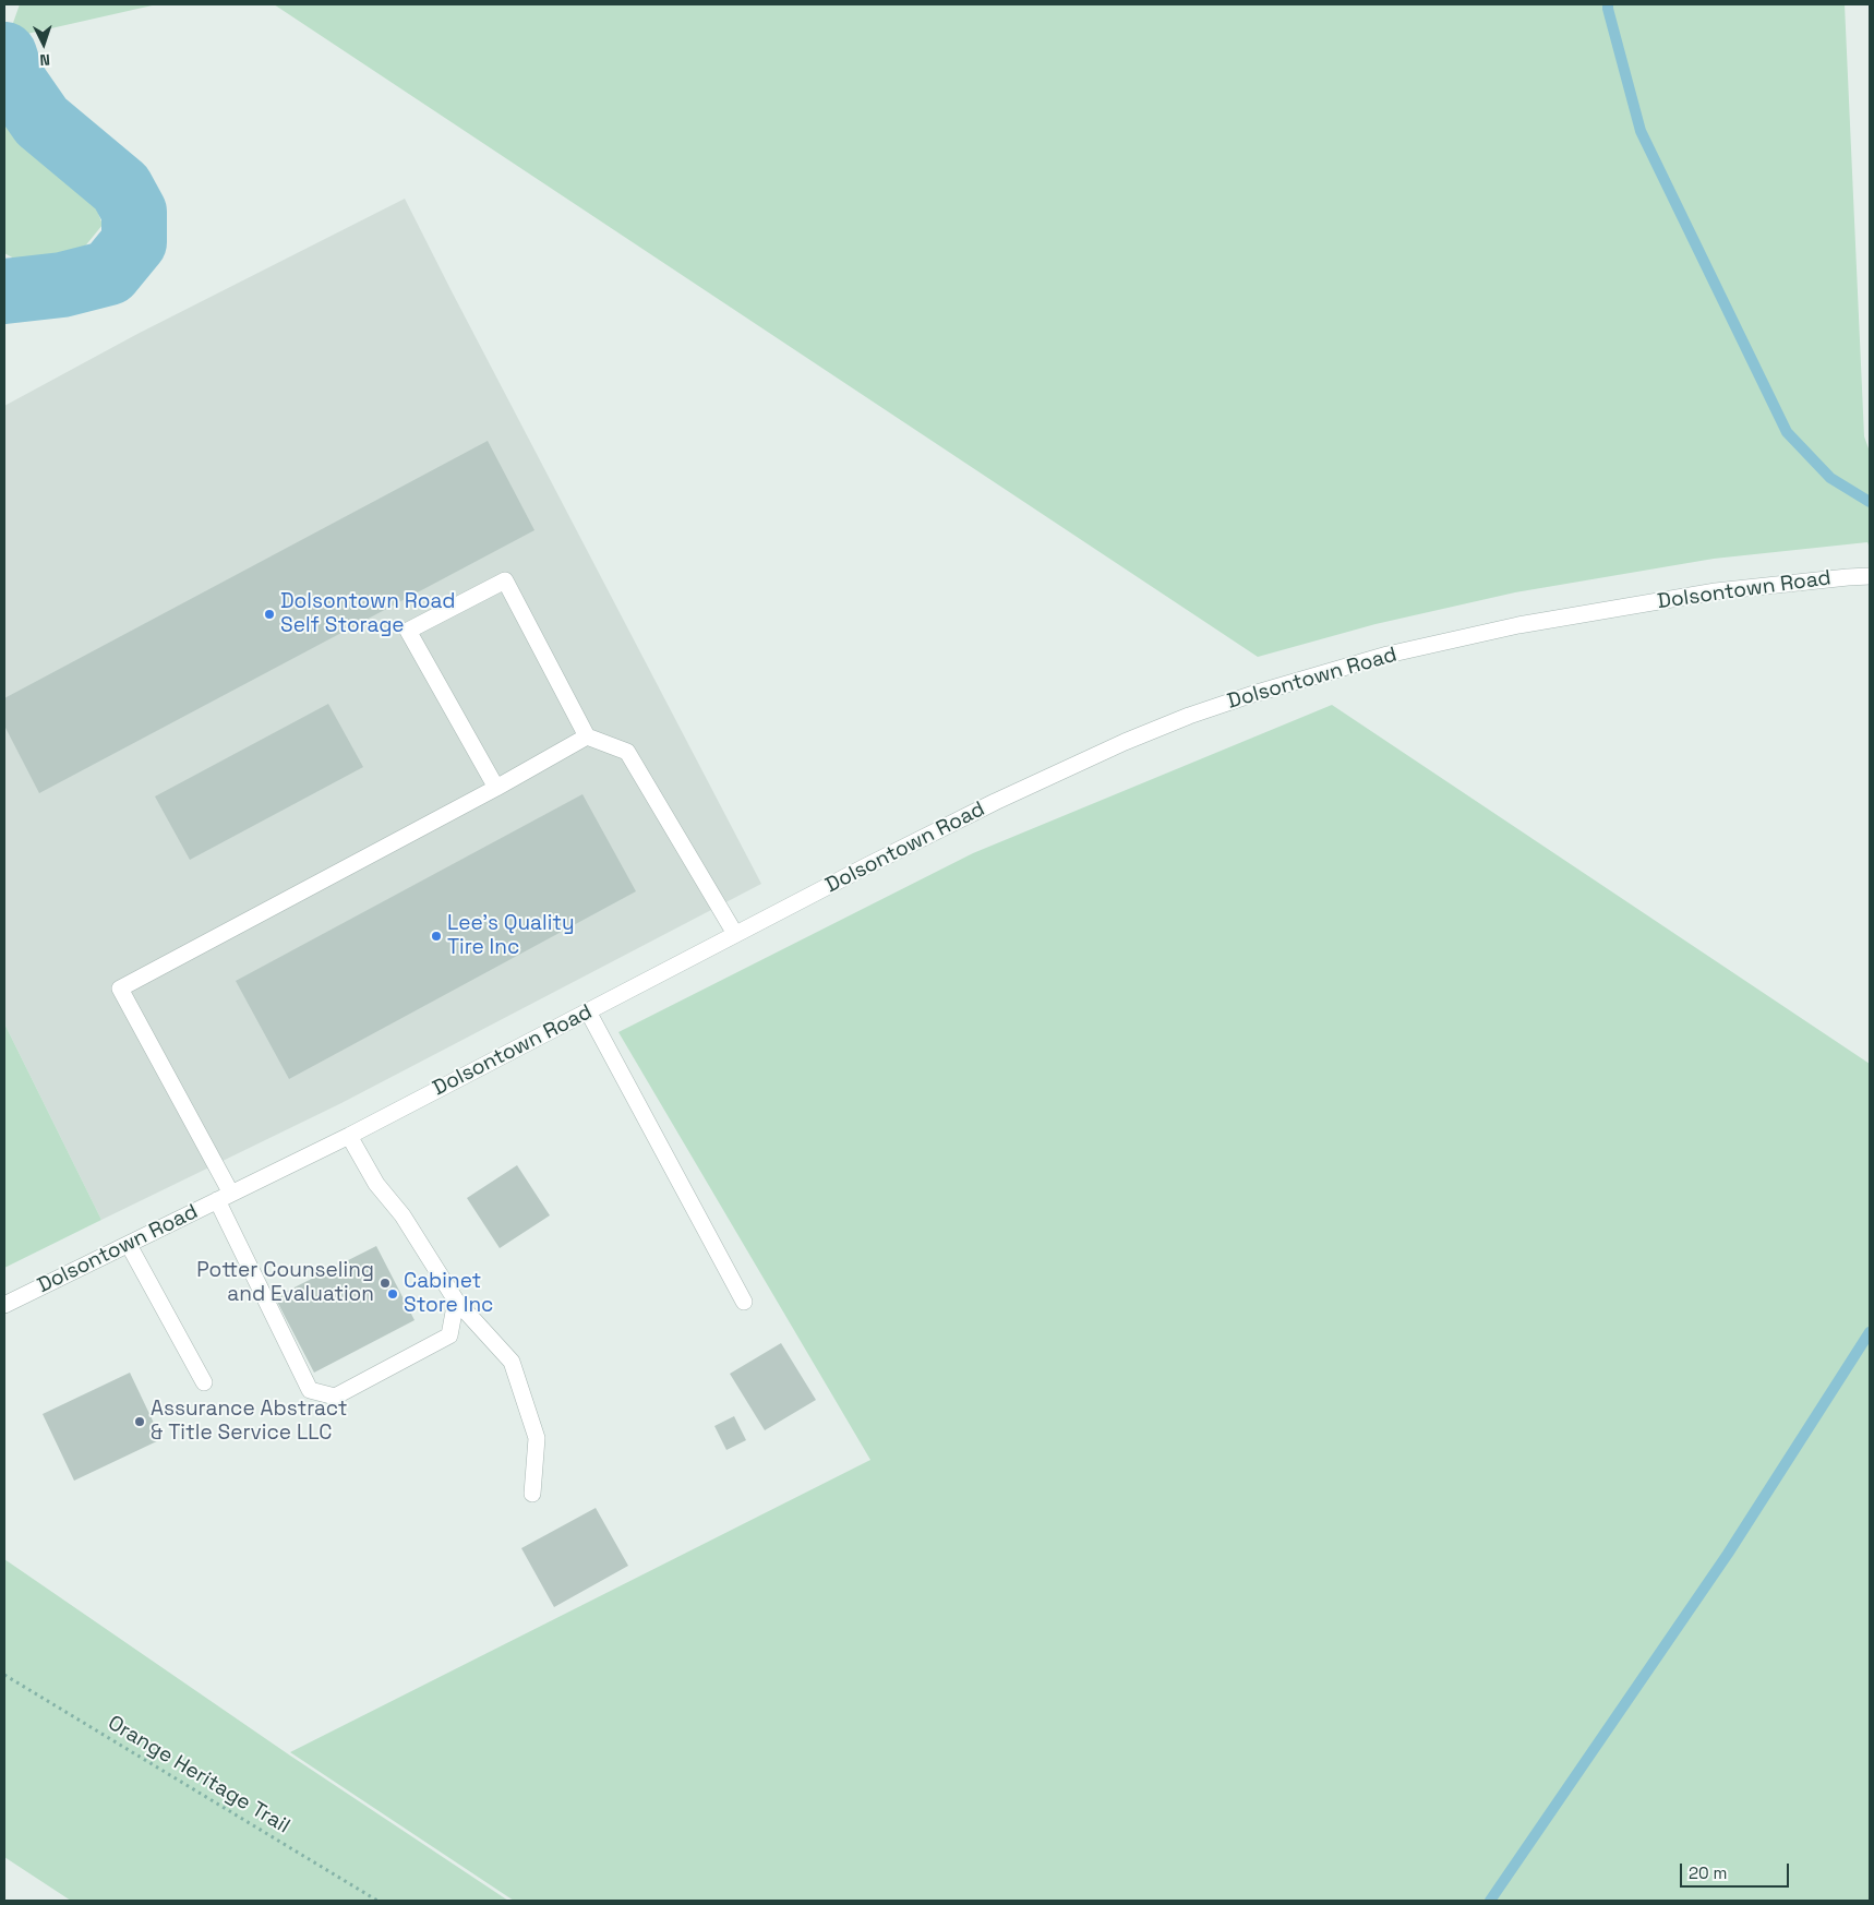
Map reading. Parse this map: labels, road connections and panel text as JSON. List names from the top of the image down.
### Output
{
  "streets": {
    "street": ["Dolsontown Road"],
    "path": ["Orange Heritage Trail"]
  },
  "places": [
    "Dolsontown Road Self Storage",
    "Lee's Quality Tire Inc",
    "Potter Counseling and Evaluation",
    "Cabinet Store Inc",
    "Assurance Abstract & Title Service LLC"
  ],
  "scale_bar": "20 m",
  "north": "bottom"
}
